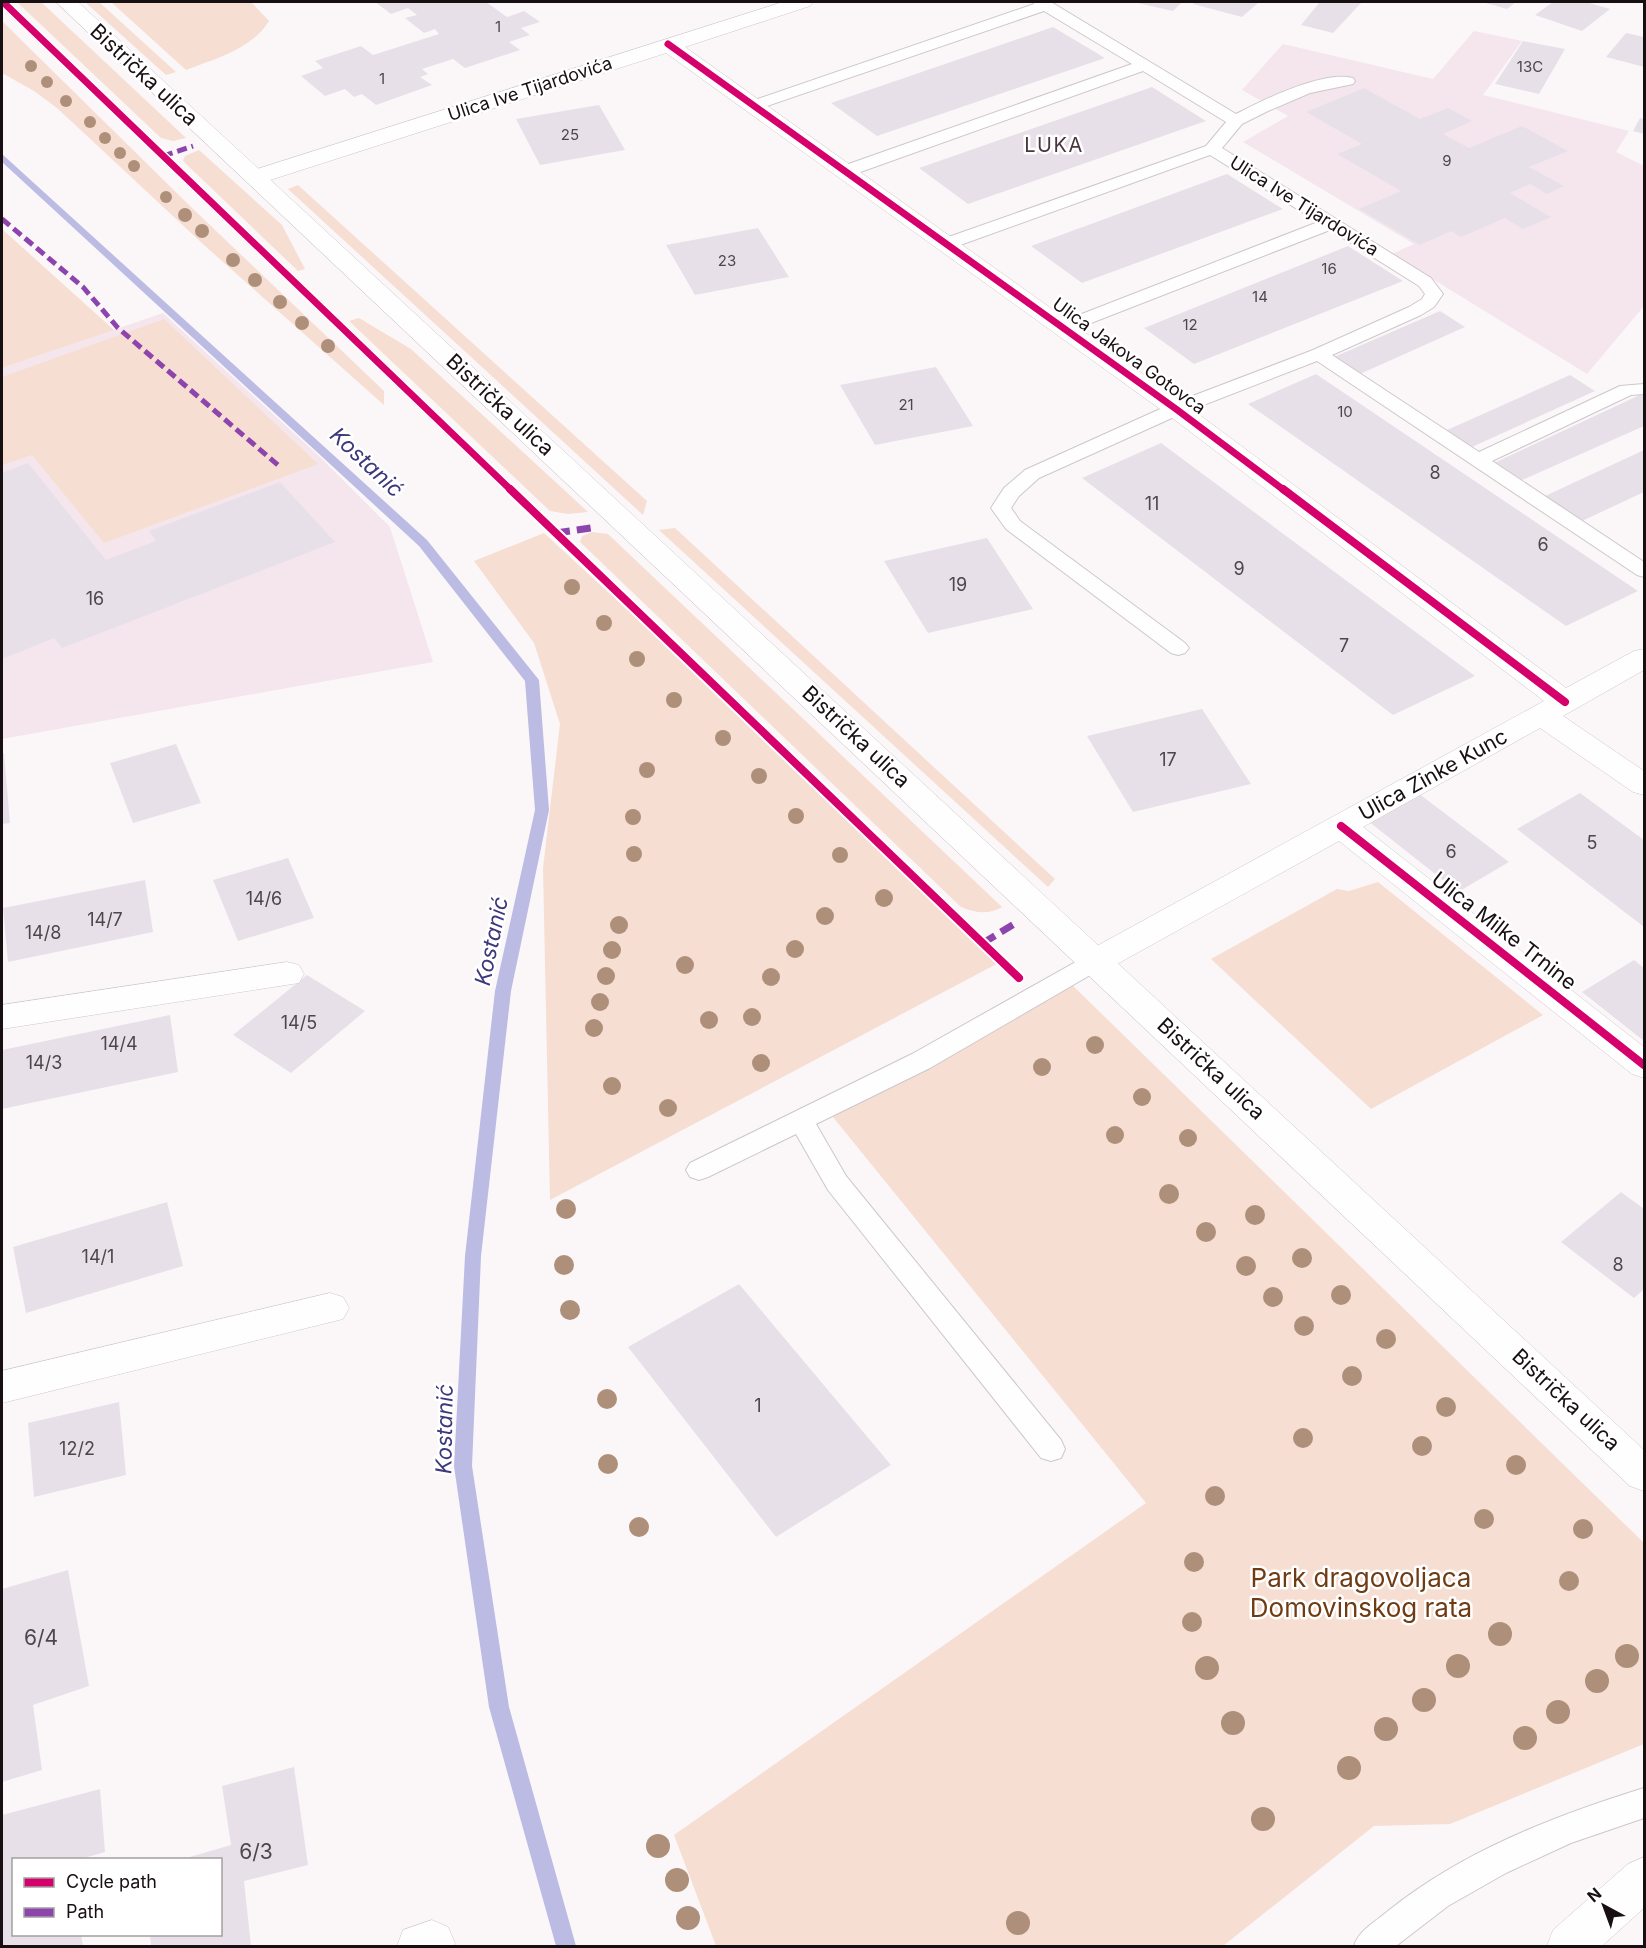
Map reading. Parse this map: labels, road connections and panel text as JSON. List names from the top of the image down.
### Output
{
  "streets": {
    "street": [
      "Bistrička ulica",
      "Ulica Ive Tijardovića",
      "Ulica Jakova Gotovca",
      "Ulica Zinke Kunc",
      "Ulica Milke Trnine"
    ]
  },
  "crossings": [
    ["Bistrička ulica", "Ulica Ive Tijardovića"],
    ["Bistrička ulica", "Ulica Zinke Kunc"],
    ["Ulica Ive Tijardovića", "Ulica Jakova Gotovca"],
    ["Ulica Jakova Gotovca", "Ulica Zinke Kunc"],
    ["Ulica Zinke Kunc", "Ulica Milke Trnine"]
  ],
  "districts": ["LUKA"],
  "water": ["Kostanić"],
  "parks": ["Park dragovoljaca Domovinskog rata"],
  "house_numbers": [
    "1",
    "13C",
    "1",
    "25",
    "9",
    "23",
    "16",
    "14",
    "12",
    "21",
    "10",
    "8",
    "11",
    "6",
    "9",
    "19",
    "16",
    "7",
    "17",
    "5",
    "6",
    "14/6",
    "14/7",
    "14/8",
    "14/5",
    "14/4",
    "14/3",
    "14/1",
    "8",
    "1",
    "12/2",
    "6/4",
    "6/3"
  ],
  "legend": ["Cycle path", "Path"],
  "north": "top left"
}
